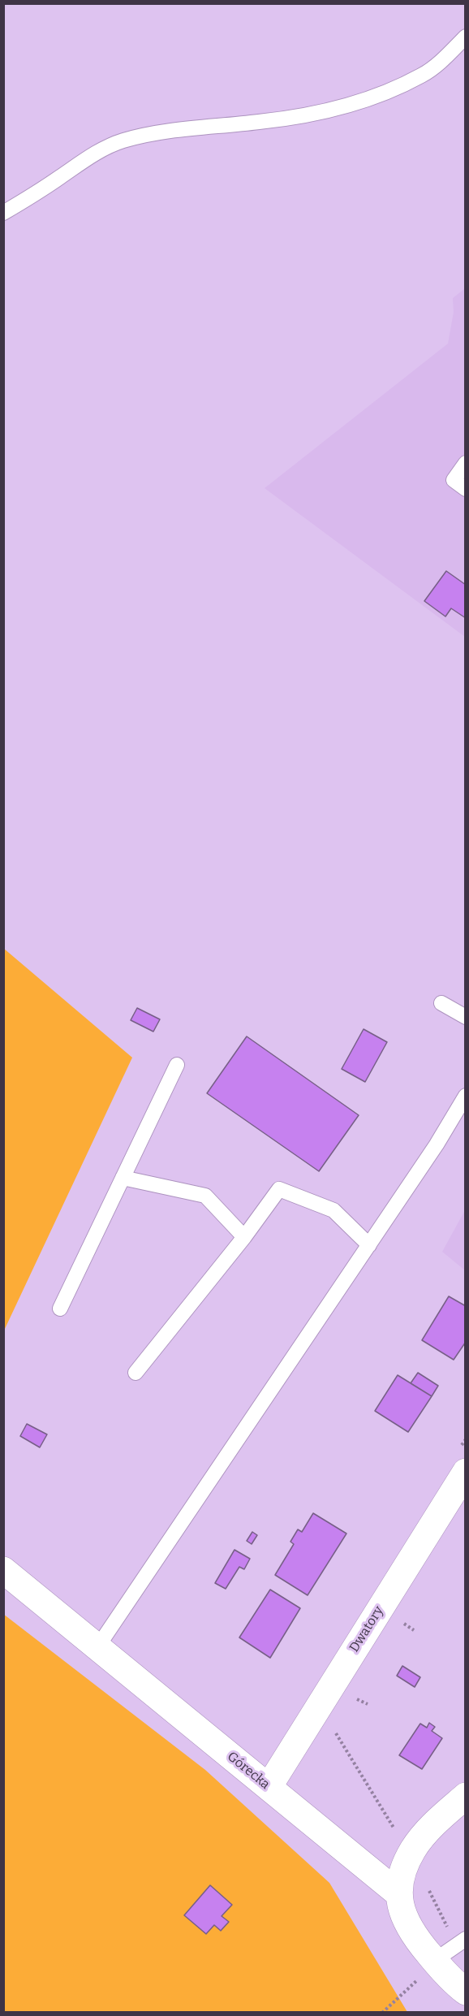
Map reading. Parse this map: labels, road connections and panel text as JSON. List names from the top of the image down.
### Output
{
  "streets": {
    "street": ["Dwatory", "Górecka"]
  },
  "crossings": [
    ["Dwatory", "Górecka"]
  ]
}
